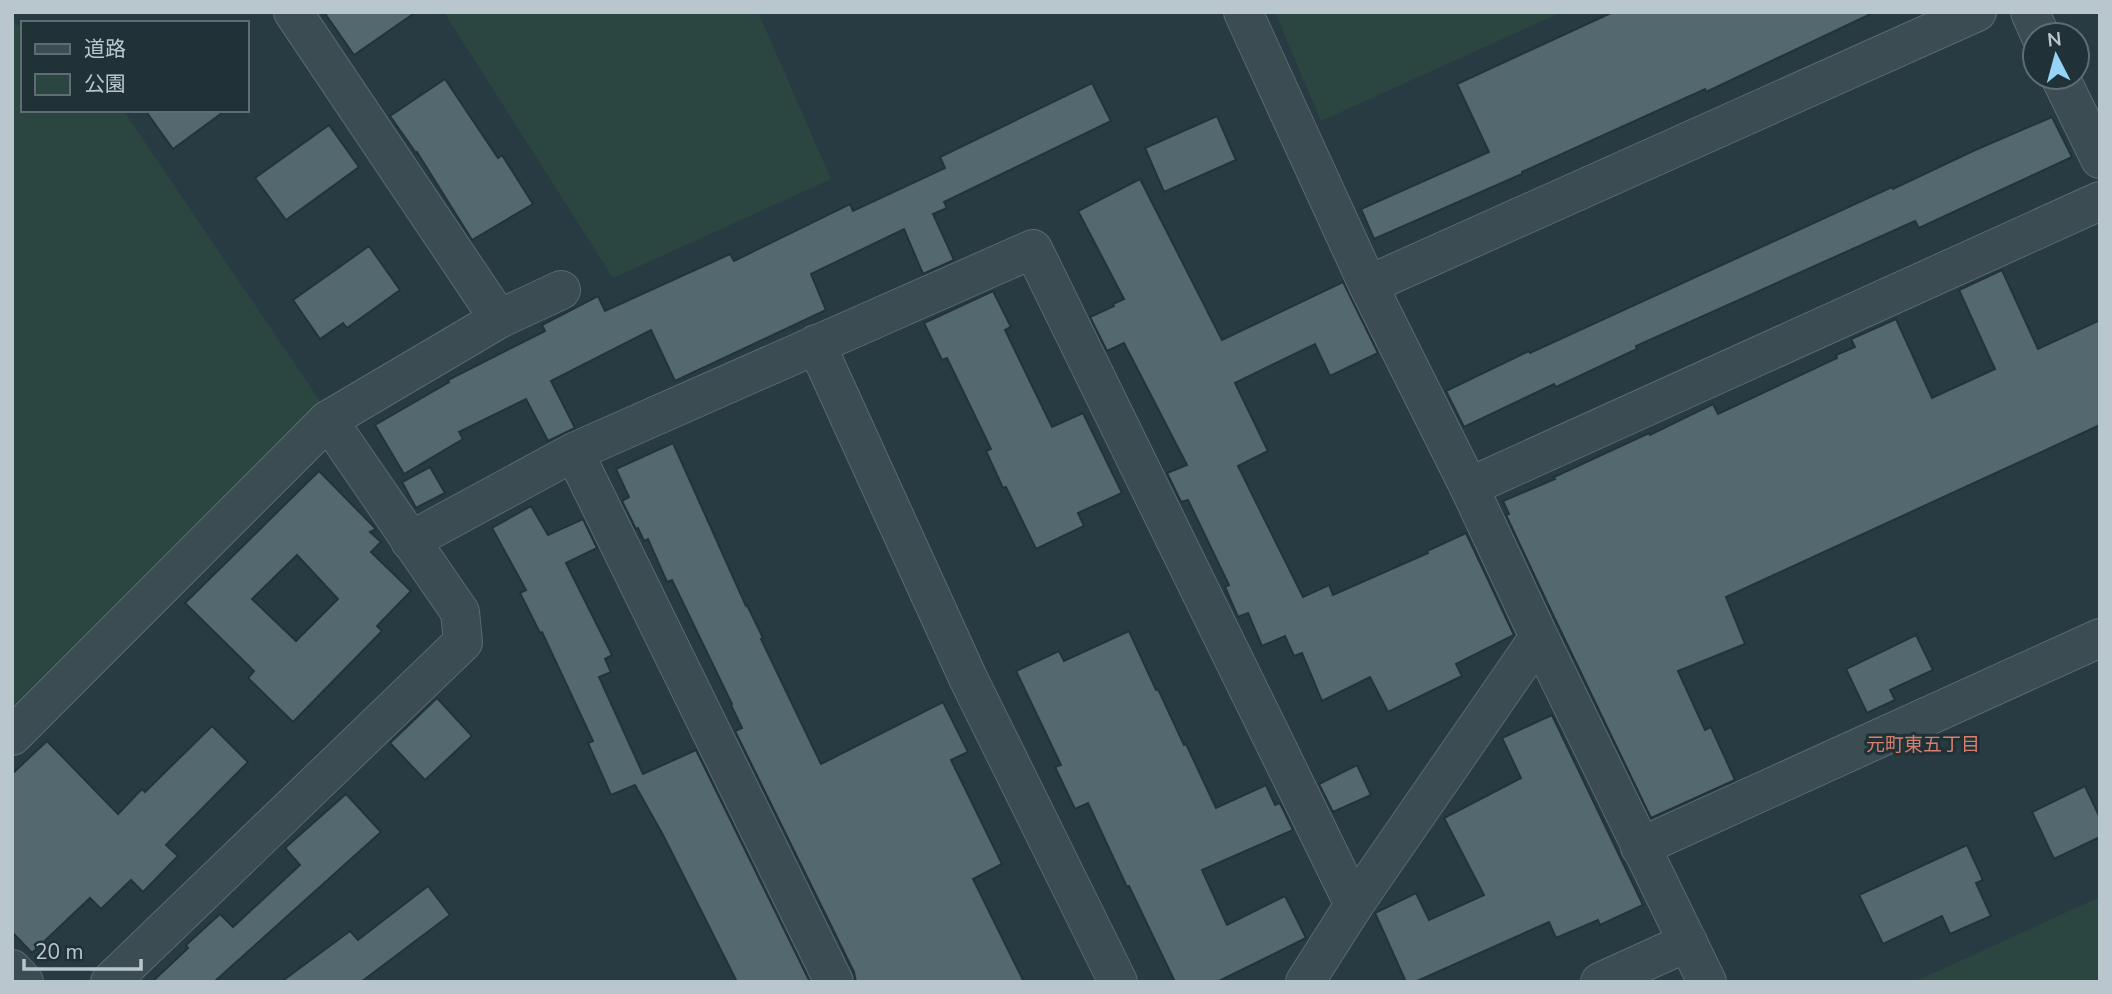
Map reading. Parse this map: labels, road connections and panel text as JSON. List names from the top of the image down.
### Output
{
  "districts": ["元町東五丁目"],
  "legend": ["道路", "公園"],
  "scale_bar": "20 m",
  "north": "top"
}
